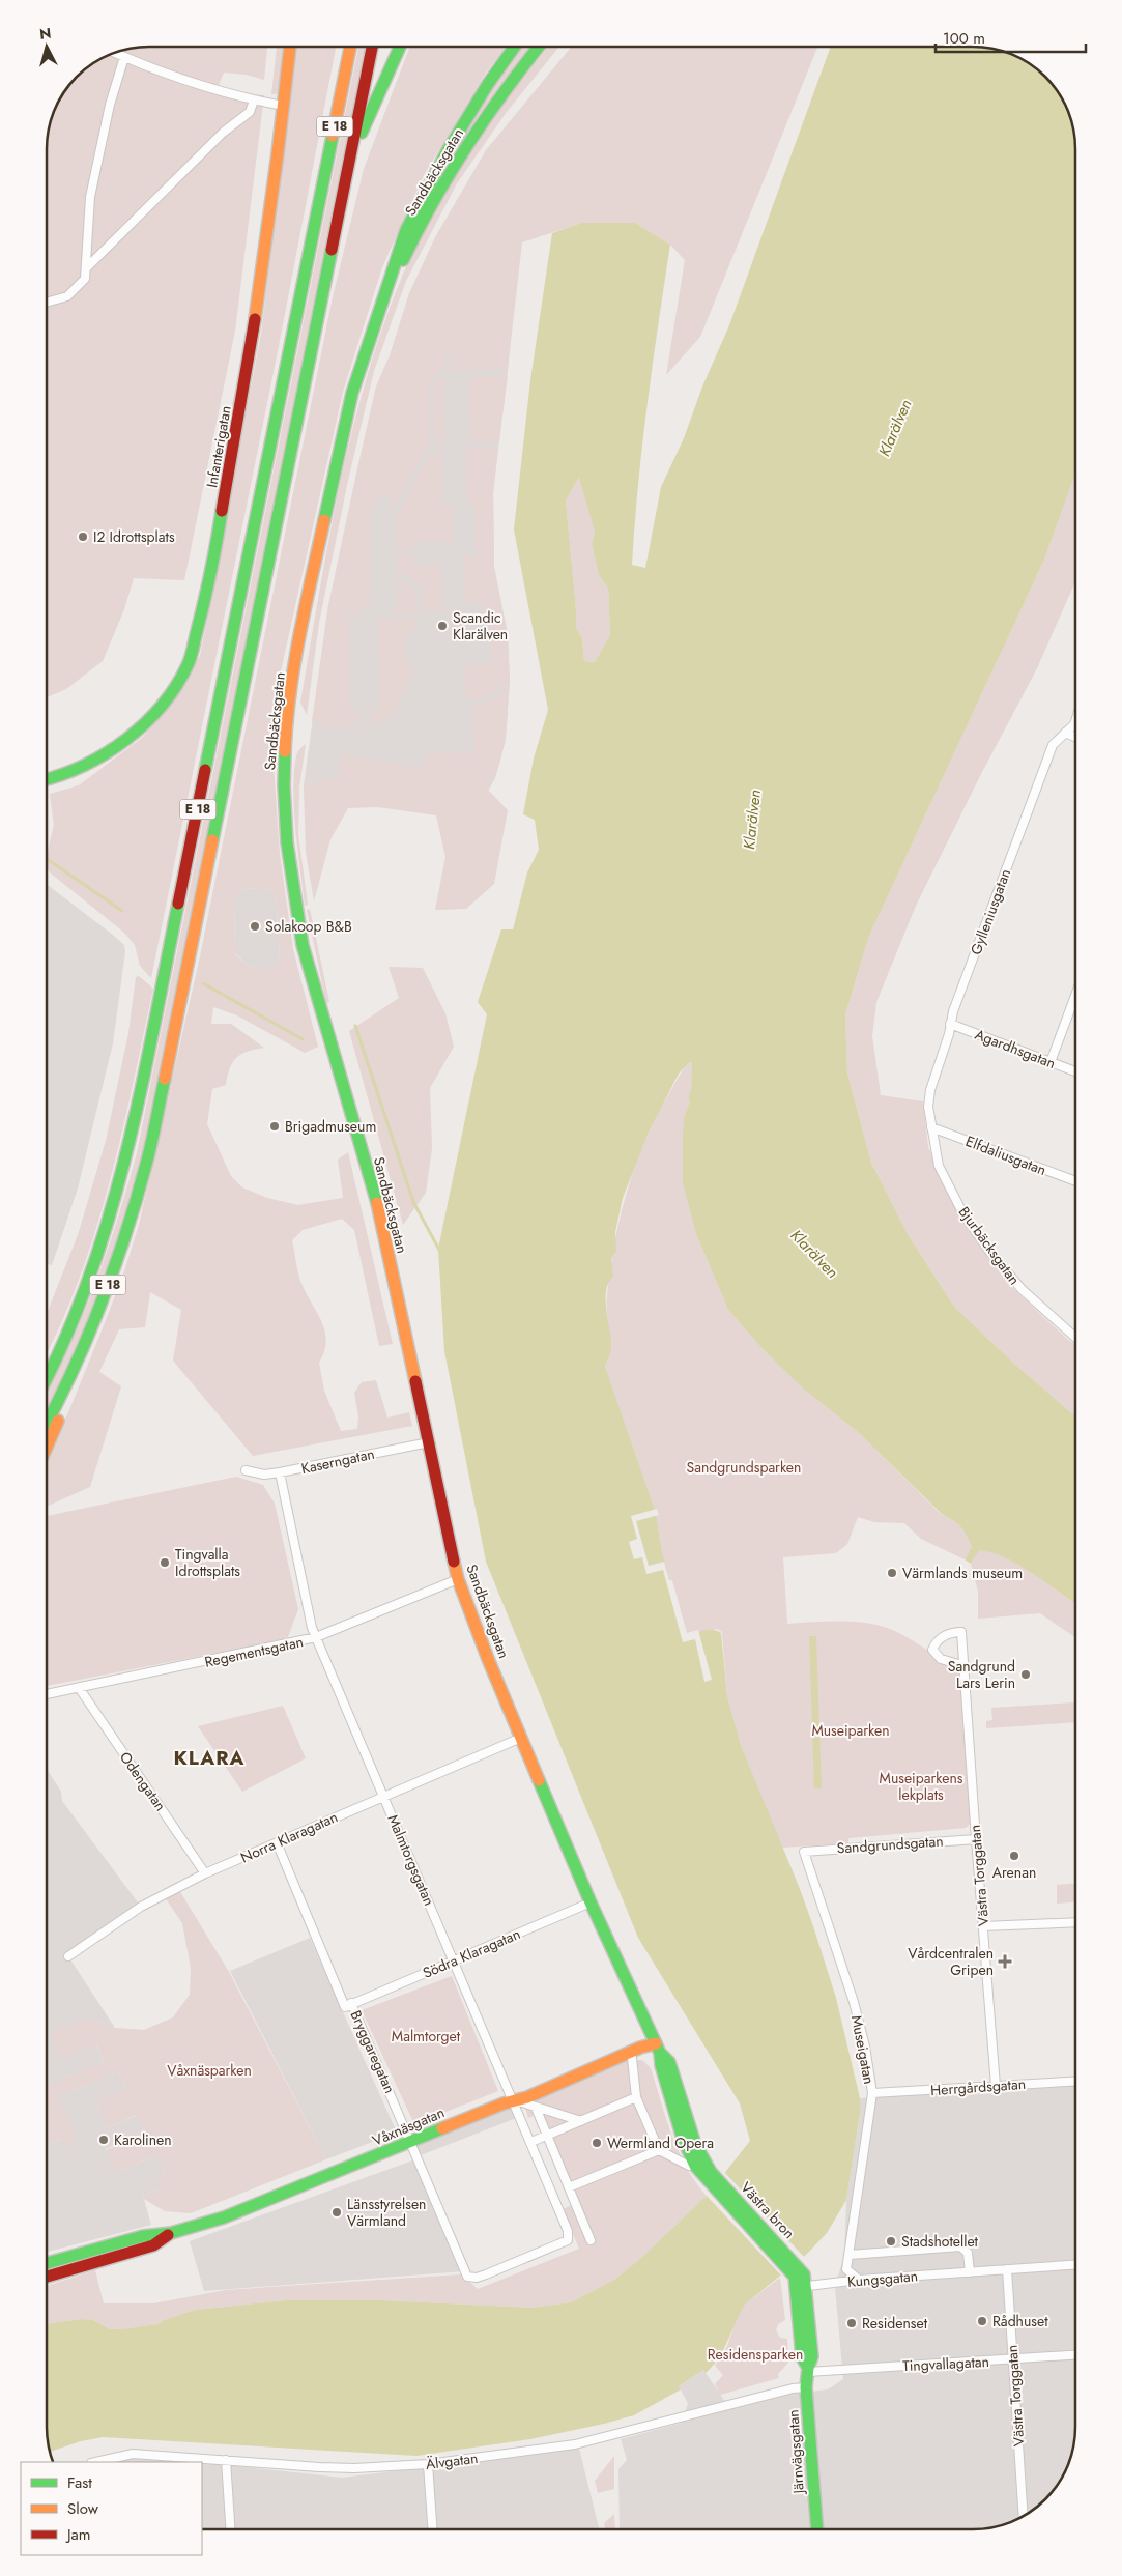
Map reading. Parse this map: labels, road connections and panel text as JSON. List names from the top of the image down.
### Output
{
  "streets": {
    "main road": [
      "E 18",
      "Sandbäcksgatan",
      "Infanterigatan",
      "Våxnäsgatan",
      "Västra bron",
      "Järnvägsgatan"
    ],
    "street": [
      "Gylleniusgatan",
      "Agardhsgatan",
      "Elfdaliusgatan",
      "Bjurbäcksgatan",
      "Kaserngatan",
      "Regementsgatan",
      "Odengatan",
      "Norra Klaragatan",
      "Sandgrundsgatan",
      "Malmtorgsgatan",
      "Västra Torggatan",
      "Södra Klaragatan",
      "Museigatan",
      "Bryggaregatan",
      "Herrgårdsgatan",
      "Kungsgatan",
      "Tingvallagatan",
      "Älvgatan"
    ]
  },
  "crossings": [
    ["Sandbäcksgatan", "Kaserngatan"],
    ["Sandbäcksgatan", "Regementsgatan"],
    ["Sandbäcksgatan", "Norra Klaragatan"],
    ["Sandbäcksgatan", "Södra Klaragatan"],
    ["Sandbäcksgatan", "Våxnäsgatan"],
    ["Sandbäcksgatan", "Västra bron"],
    ["Gylleniusgatan", "Agardhsgatan"],
    ["Gylleniusgatan", "Elfdaliusgatan"],
    ["Gylleniusgatan", "Bjurbäcksgatan"],
    ["Elfdaliusgatan", "Bjurbäcksgatan"],
    ["Kaserngatan", "Malmtorgsgatan"],
    ["Regementsgatan", "Odengatan"],
    ["Regementsgatan", "Malmtorgsgatan"],
    ["Odengatan", "Norra Klaragatan"],
    ["Norra Klaragatan", "Malmtorgsgatan"],
    ["Norra Klaragatan", "Bryggaregatan"],
    ["Sandgrundsgatan", "Västra Torggatan"],
    ["Sandgrundsgatan", "Museigatan"],
    ["Malmtorgsgatan", "Södra Klaragatan"],
    ["Malmtorgsgatan", "Bryggaregatan"],
    ["Malmtorgsgatan", "Våxnäsgatan"],
    ["Västra Torggatan", "Herrgårdsgatan"],
    ["Västra Torggatan", "Kungsgatan"],
    ["Västra Torggatan", "Tingvallagatan"],
    ["Södra Klaragatan", "Bryggaregatan"],
    ["Museigatan", "Herrgårdsgatan"],
    ["Museigatan", "Kungsgatan"],
    ["Bryggaregatan", "Våxnäsgatan"],
    ["Västra bron", "Järnvägsgatan"],
    ["Kungsgatan", "Järnvägsgatan"],
    ["Tingvallagatan", "Järnvägsgatan"],
    ["Järnvägsgatan", "Älvgatan"]
  ],
  "districts": ["KLARA"],
  "water": ["Klarälven"],
  "parks": [
    "Sandgrundsparken",
    "Museiparken",
    "Museiparkens lekplats",
    "Malmtorget",
    "Våxnäsparken",
    "Residensparken"
  ],
  "places": {
    "other": [
      "I2 Idrottsplats",
      "Scandic Klarälven",
      "Solakoop B&B",
      "Brigadmuseum",
      "Tingvalla Idrottsplats",
      "Värmlands museum",
      "Sandgrund Lars Lerin",
      "Arenan",
      "Karolinen",
      "Wermland Opera",
      "Länsstyrelsen Värmland",
      "Stadshotellet",
      "Rådhuset",
      "Residenset"
    ],
    "health": ["Vårdcentralen Gripen"]
  },
  "legend": ["Fast", "Slow", "Jam"],
  "scale_bar": "100 m",
  "north": "top"
}
